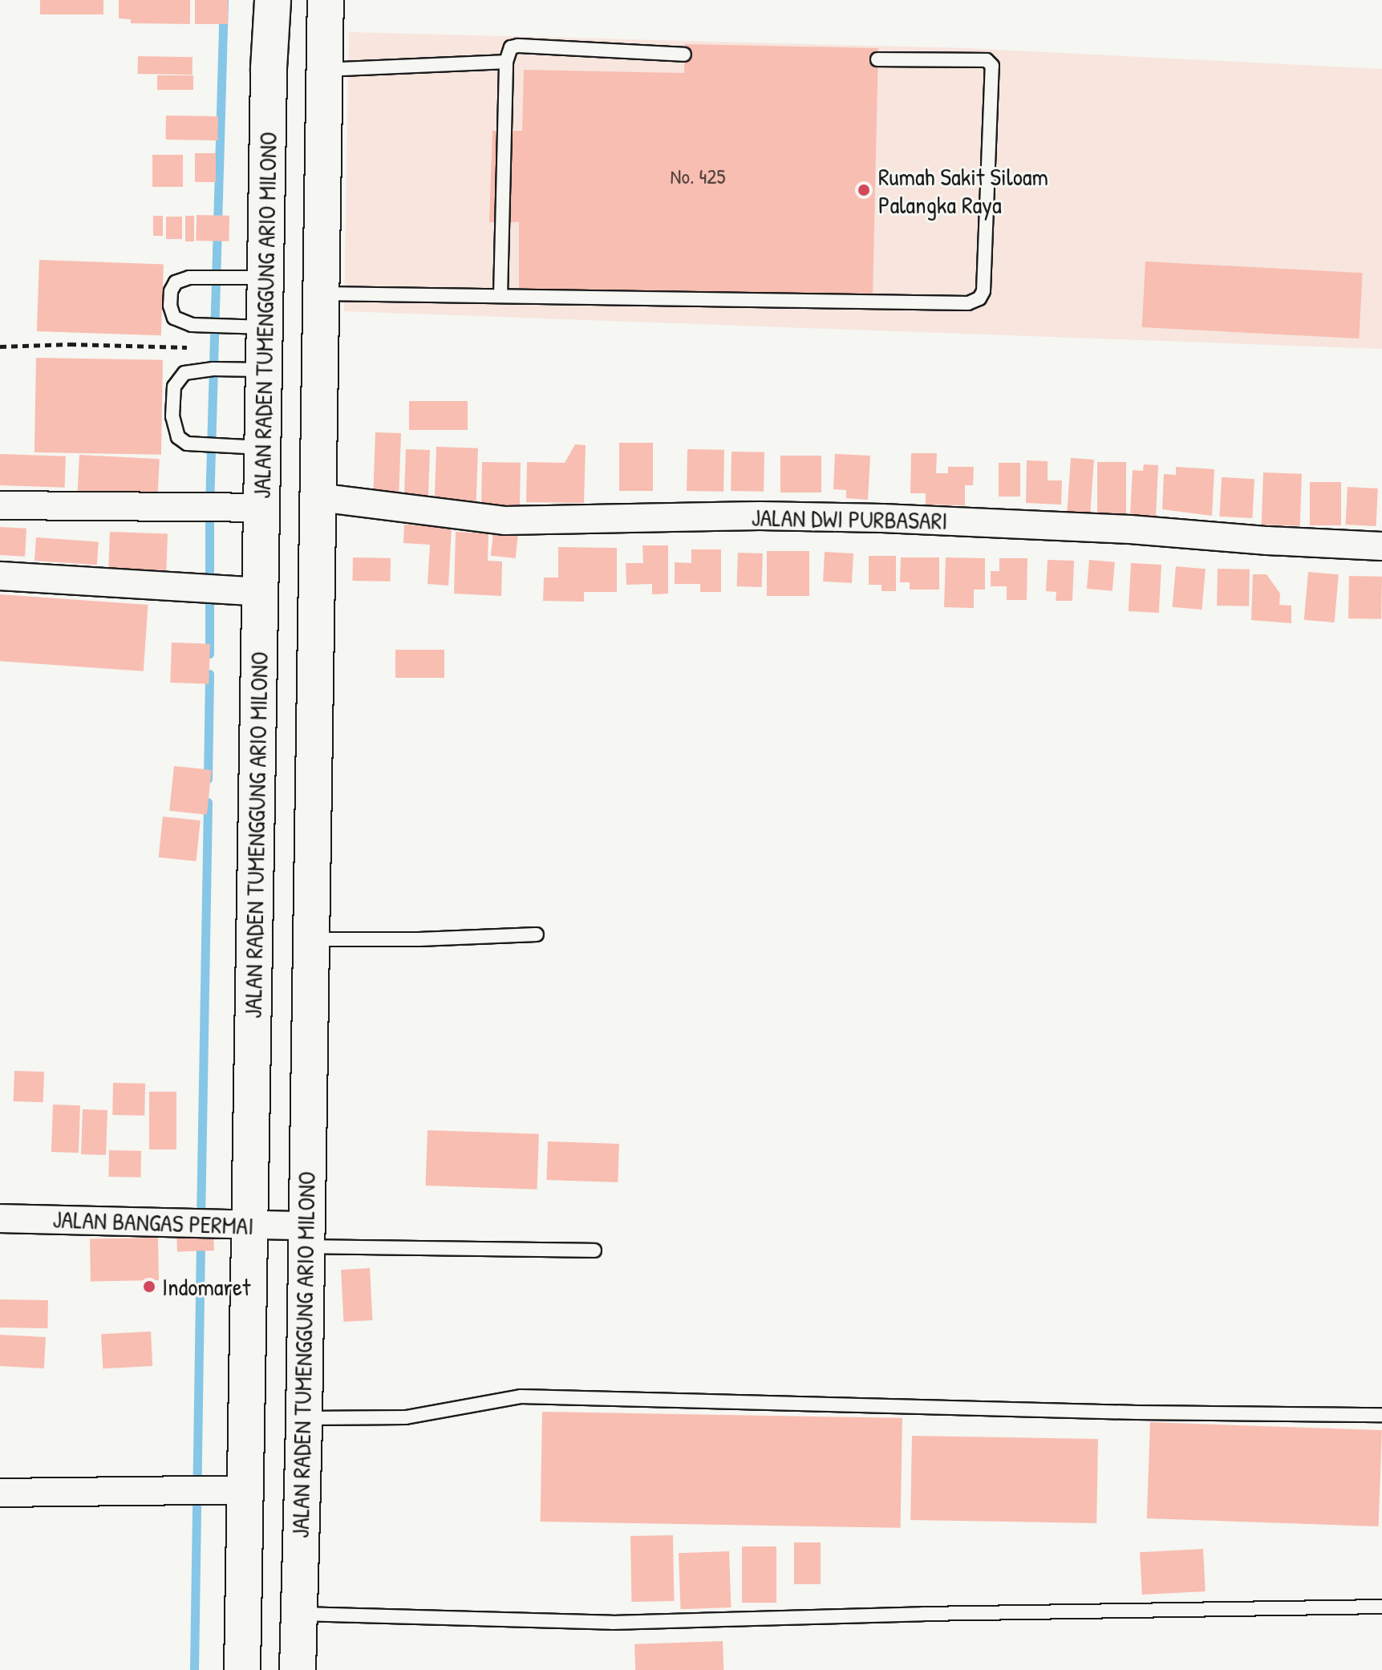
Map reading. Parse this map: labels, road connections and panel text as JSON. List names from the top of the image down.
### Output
{
  "streets": {
    "highway": ["JALAN RADEN TUMENGGUNG ARIO MILONO"],
    "street": ["JALAN DWI PURBASARI", "JALAN BANGAS PERMAI"]
  },
  "crossings": [
    ["JALAN RADEN TUMENGGUNG ARIO MILONO", "JALAN DWI PURBASARI"],
    ["JALAN RADEN TUMENGGUNG ARIO MILONO", "JALAN BANGAS PERMAI"]
  ],
  "places": ["Rumah Sakit Siloam Palangka Raya", "Indomaret"],
  "house_numbers": ["No. 425"]
}
